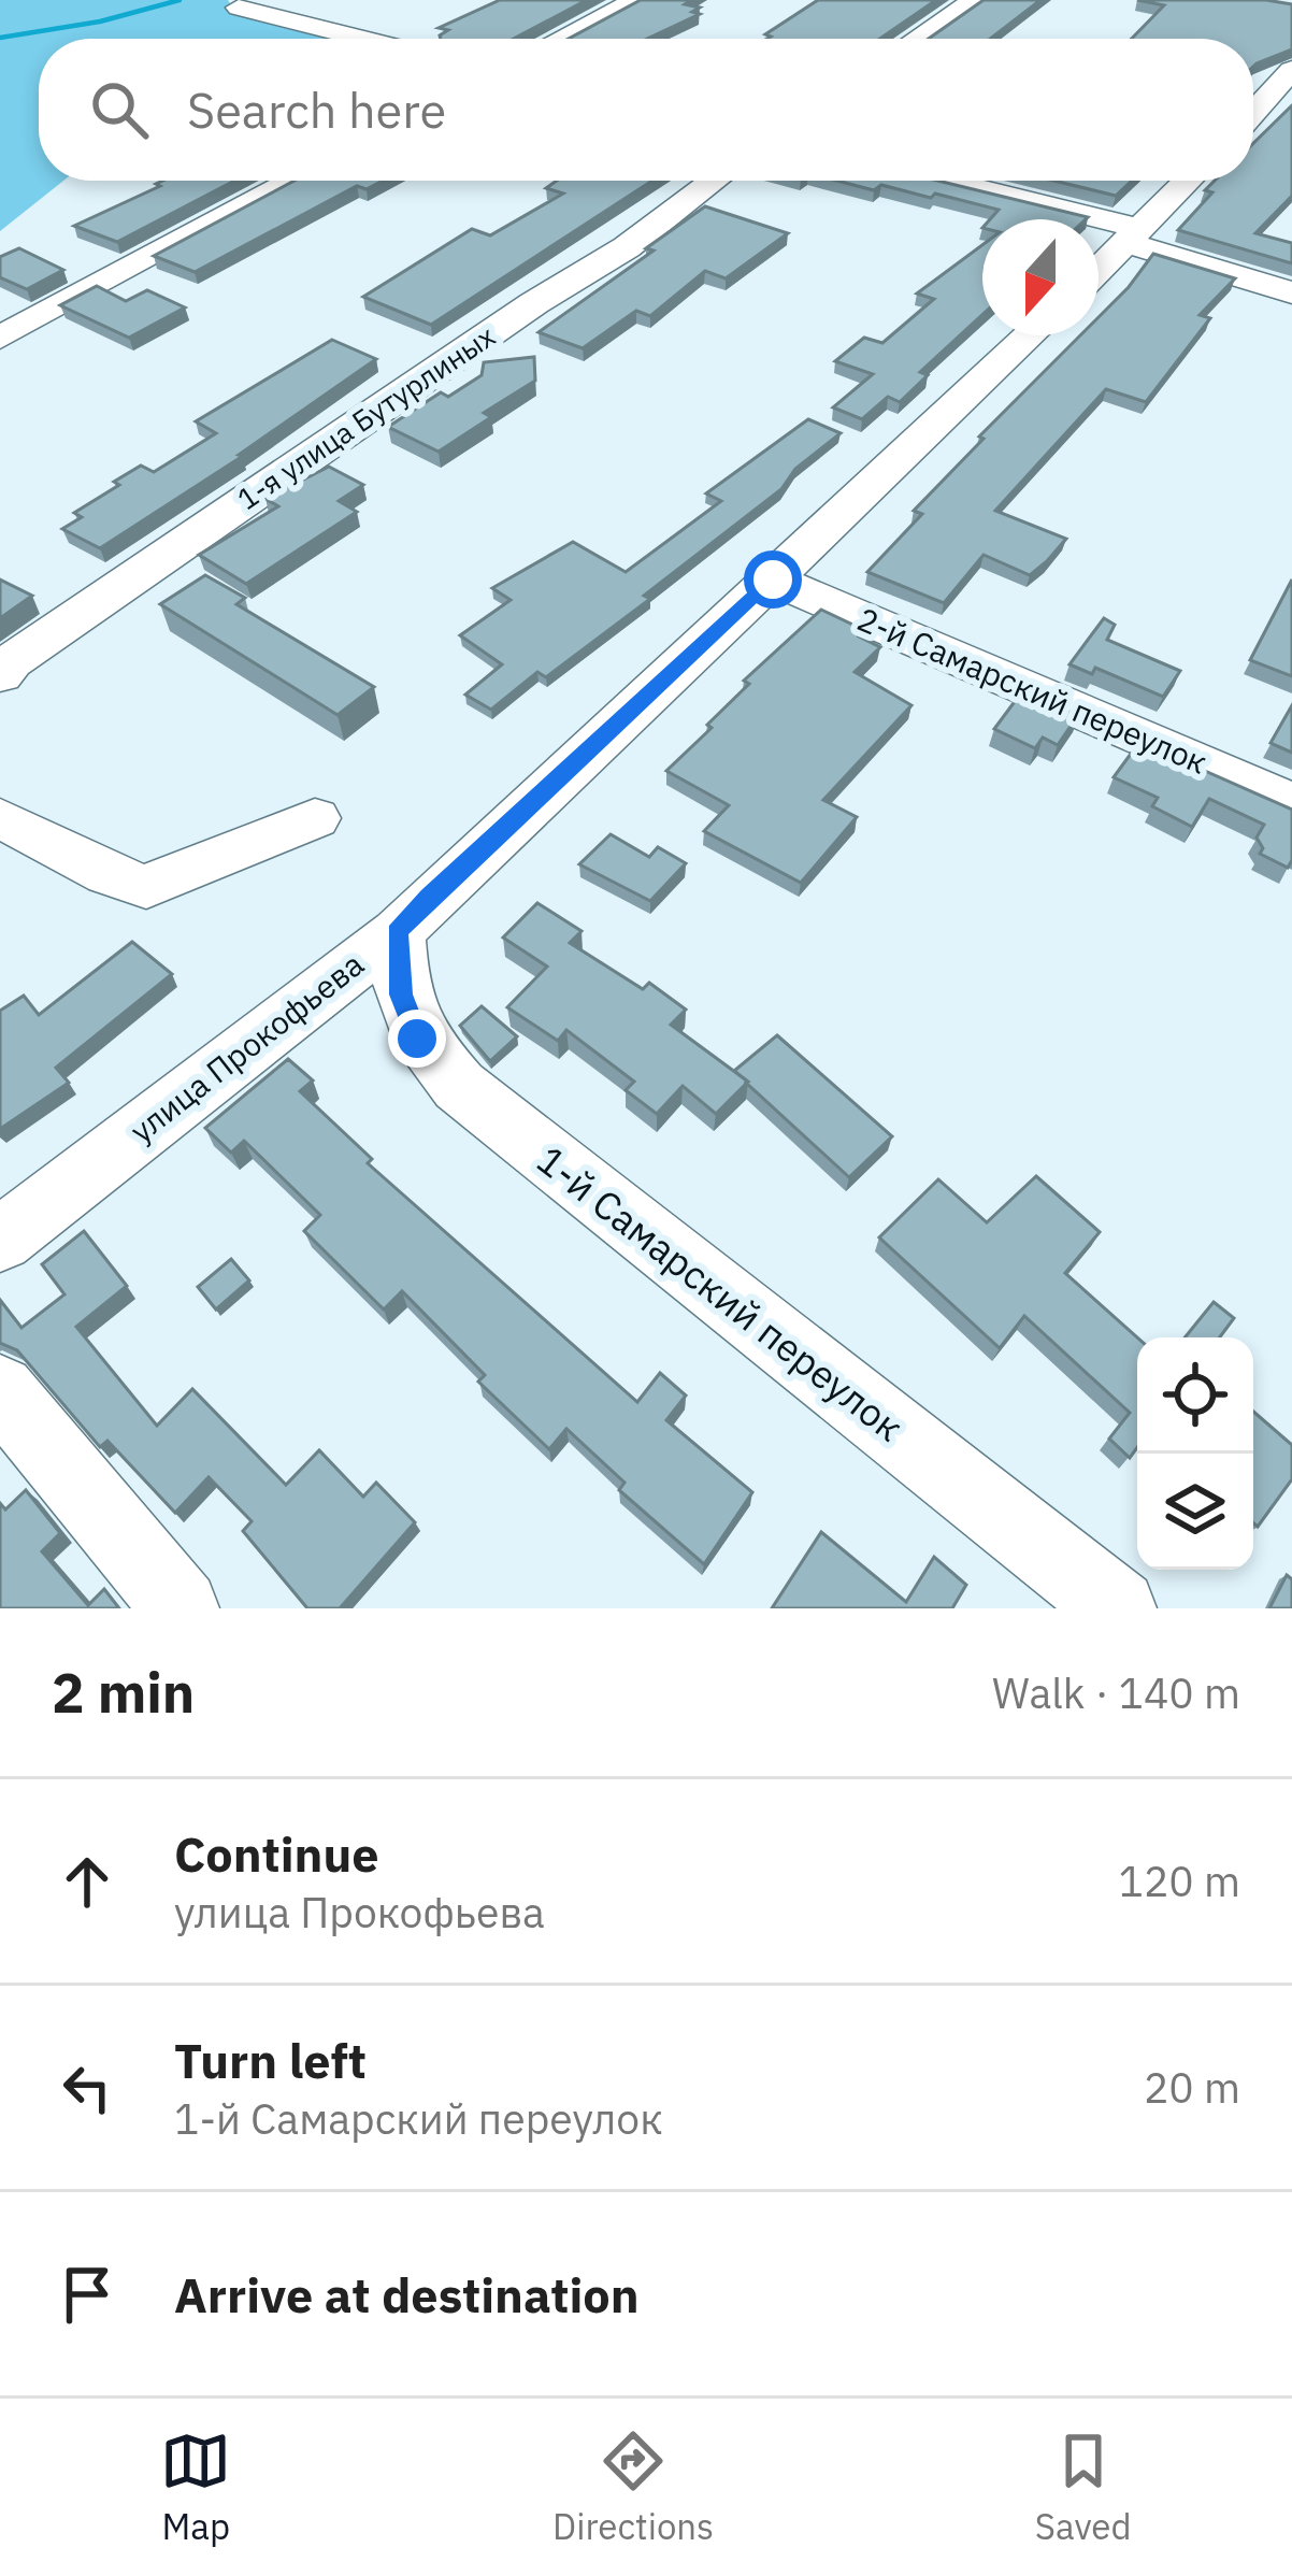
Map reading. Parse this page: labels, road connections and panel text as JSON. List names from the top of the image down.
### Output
{
  "streets": {
    "street": [
      "1-я улица Бутурлиных",
      "2-й Самарский переулок",
      "улица Прокофьева",
      "1-й Самарский переулок"
    ]
  },
  "crossings": [
    ["2-й Самарский переулок", "улица Прокофьева"],
    ["улица Прокофьева", "1-й Самарский переулок"]
  ],
  "north": "bottom",
  "page": {
    "search": "Search here",
    "heading": ["2 min", "Walk · 140 m"],
    "list": [
      ["Continue", "улица Прокофьева", "120 m"],
      ["Turn left", "1-й Самарский переулок", "20 m"],
      "Arrive at destination"
    ],
    "nav": ["Map", "Directions", "Saved"]
  }
}
